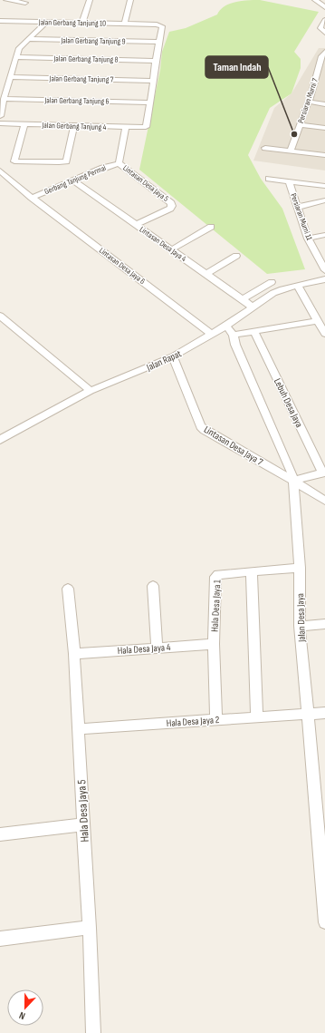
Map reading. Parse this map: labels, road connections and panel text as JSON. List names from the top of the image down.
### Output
{
  "streets": {
    "street": [
      "Jalan Gerbang Tanjung 10",
      "Jalan Gerbang Tanjung 9",
      "Jalan Gerbang Tanjung 8",
      "Jalan Gerbang Tanjung 7",
      "Jalan Gerbang Tanjung 6",
      "Persiaran Murni 7",
      "Jalan Gerbang Tanjung 4",
      "Gerbang Tanjung Permai",
      "Lintasan Desa Jaya 5",
      "Persiaran Murni 11",
      "Lintasan Desa Jaya 4",
      "Lintasan Desa Jaya 6",
      "Jalan Rapat",
      "Lebuh Desa Jaya",
      "Lintasan Desa Jaya 7",
      "Hala Desa Jaya 1",
      "Jalan Desa Jaya",
      "Hala Desa Jaya 4",
      "Hala Desa Jaya 2",
      "Hala Desa Jaya 5"
    ]
  },
  "crossings": [
    ["Jalan Gerbang Tanjung 10", "Jalan Gerbang Tanjung 9"],
    ["Jalan Gerbang Tanjung 6", "Jalan Gerbang Tanjung 4"],
    ["Gerbang Tanjung Permai", "Lintasan Desa Jaya 5"],
    ["Gerbang Tanjung Permai", "Lintasan Desa Jaya 4"],
    ["Gerbang Tanjung Permai", "Lintasan Desa Jaya 6"],
    ["Lintasan Desa Jaya 5", "Lintasan Desa Jaya 4"],
    ["Lintasan Desa Jaya 4", "Jalan Rapat"],
    ["Lintasan Desa Jaya 6", "Jalan Rapat"],
    ["Jalan Rapat", "Lintasan Desa Jaya 7"],
    ["Jalan Rapat", "Jalan Desa Jaya"],
    ["Lintasan Desa Jaya 7", "Jalan Desa Jaya"],
    ["Hala Desa Jaya 1", "Jalan Desa Jaya"],
    ["Hala Desa Jaya 1", "Hala Desa Jaya 4"],
    ["Hala Desa Jaya 1", "Hala Desa Jaya 2"],
    ["Jalan Desa Jaya", "Hala Desa Jaya 2"],
    ["Hala Desa Jaya 4", "Hala Desa Jaya 5"],
    ["Hala Desa Jaya 2", "Hala Desa Jaya 5"]
  ],
  "places": ["Taman Indah"],
  "north": "bottom"
}
